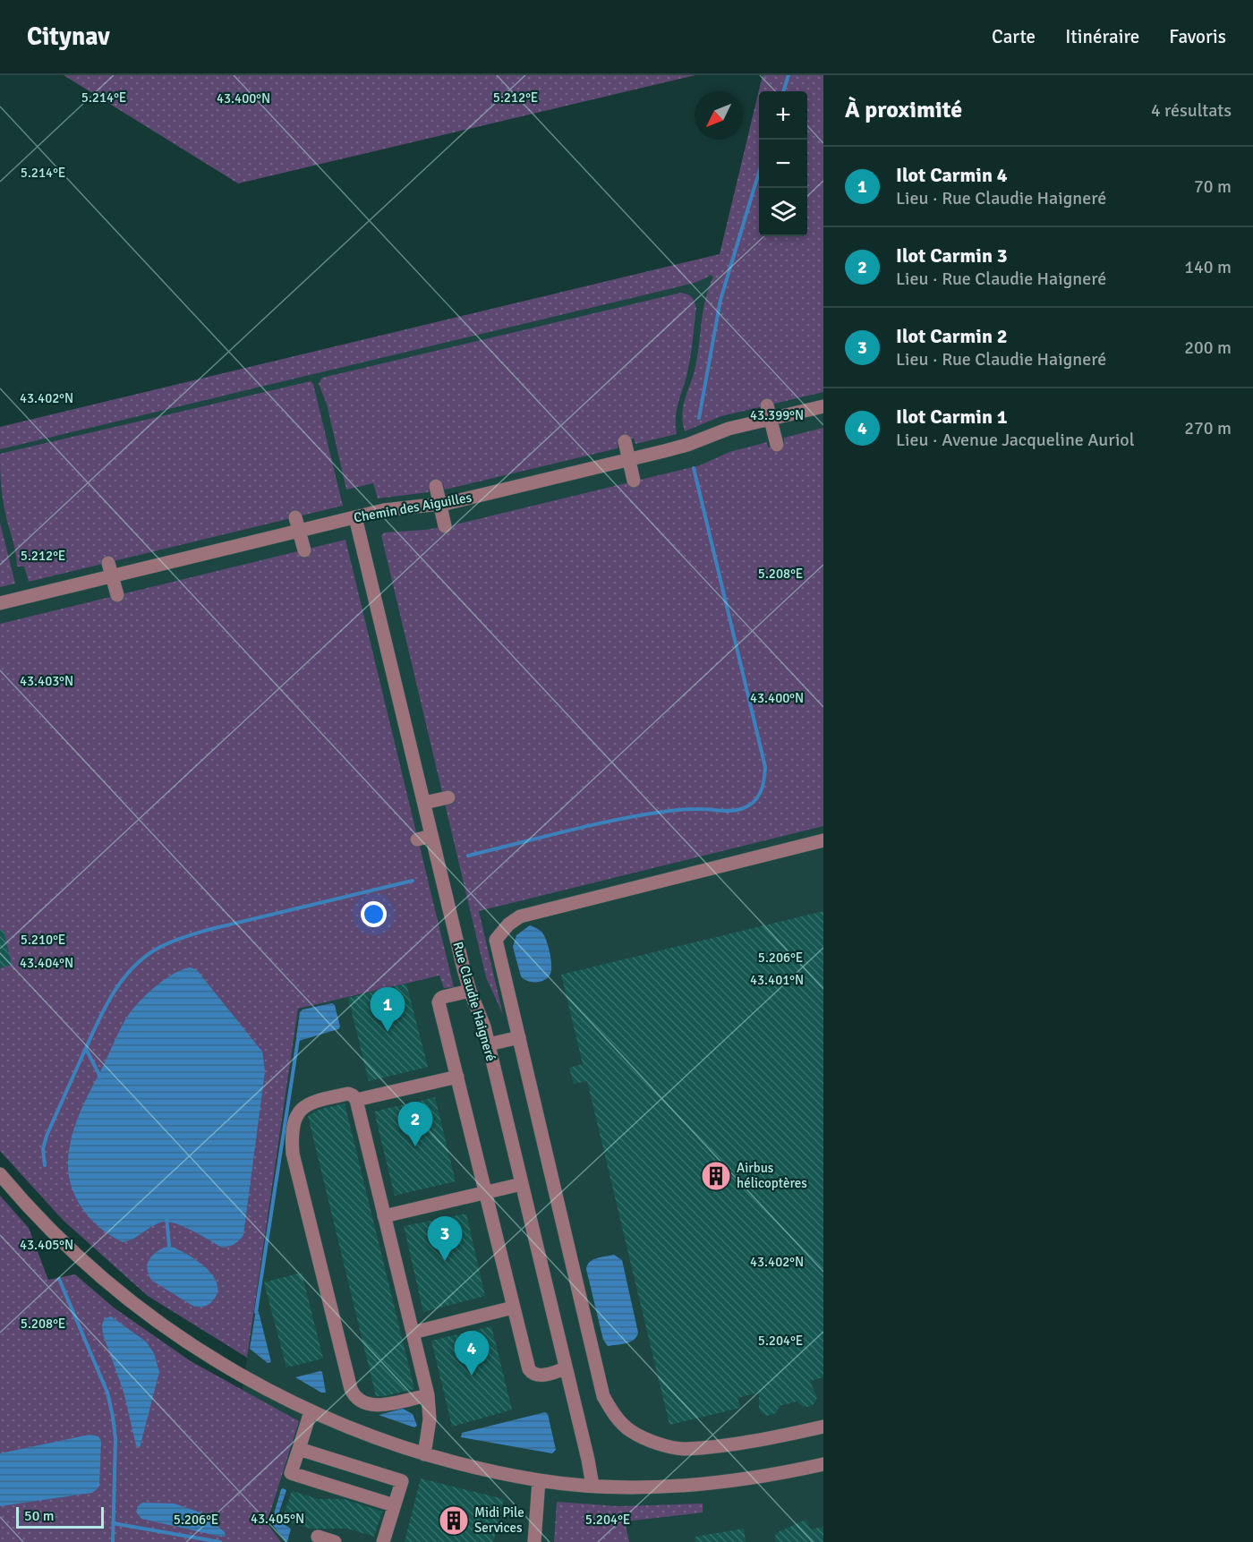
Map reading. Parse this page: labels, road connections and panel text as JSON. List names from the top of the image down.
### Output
{
  "streets": {
    "street": ["Chemin des Aiguilles", "Rue Claudie Haigneré"]
  },
  "crossings": [
    ["Chemin des Aiguilles", "Rue Claudie Haigneré"]
  ],
  "places": {
    "building": ["Airbus hélicoptères", "Midi Pile Services"]
  },
  "scale_bar": "50 m",
  "north": "bottom left",
  "page": {
    "header": "Citynav",
    "nav": ["Carte", "Itinéraire", "Favoris"],
    "heading": ["À proximité", "4 résultats"],
    "map_buttons": ["+", "−"],
    "list": [
      {
        "mark": "1",
        "name": "Ilot Carmin 4",
        "note": "Lieu · Rue Claudie Haigneré",
        "value": "70 m"
      },
      {
        "mark": "2",
        "name": "Ilot Carmin 3",
        "note": "Lieu · Rue Claudie Haigneré",
        "value": "140 m"
      },
      {
        "mark": "3",
        "name": "Ilot Carmin 2",
        "note": "Lieu · Rue Claudie Haigneré",
        "value": "200 m"
      },
      {
        "mark": "4",
        "name": "Ilot Carmin 1",
        "note": "Lieu · Avenue Jacqueline Auriol",
        "value": "270 m"
      }
    ],
    "pins": [
      "1",
      "2",
      "3",
      "4"
    ],
    "scale": "50 m"
  },
  "coordinates": [
    "5.214°E",
    "5.212°E",
    "43.400°N",
    "43.402°N",
    "43.399°N",
    "5.208°E",
    "43.403°N",
    "5.210°E",
    "5.206°E",
    "43.404°N",
    "43.401°N",
    "43.405°N",
    "5.204°E"
  ]
}
